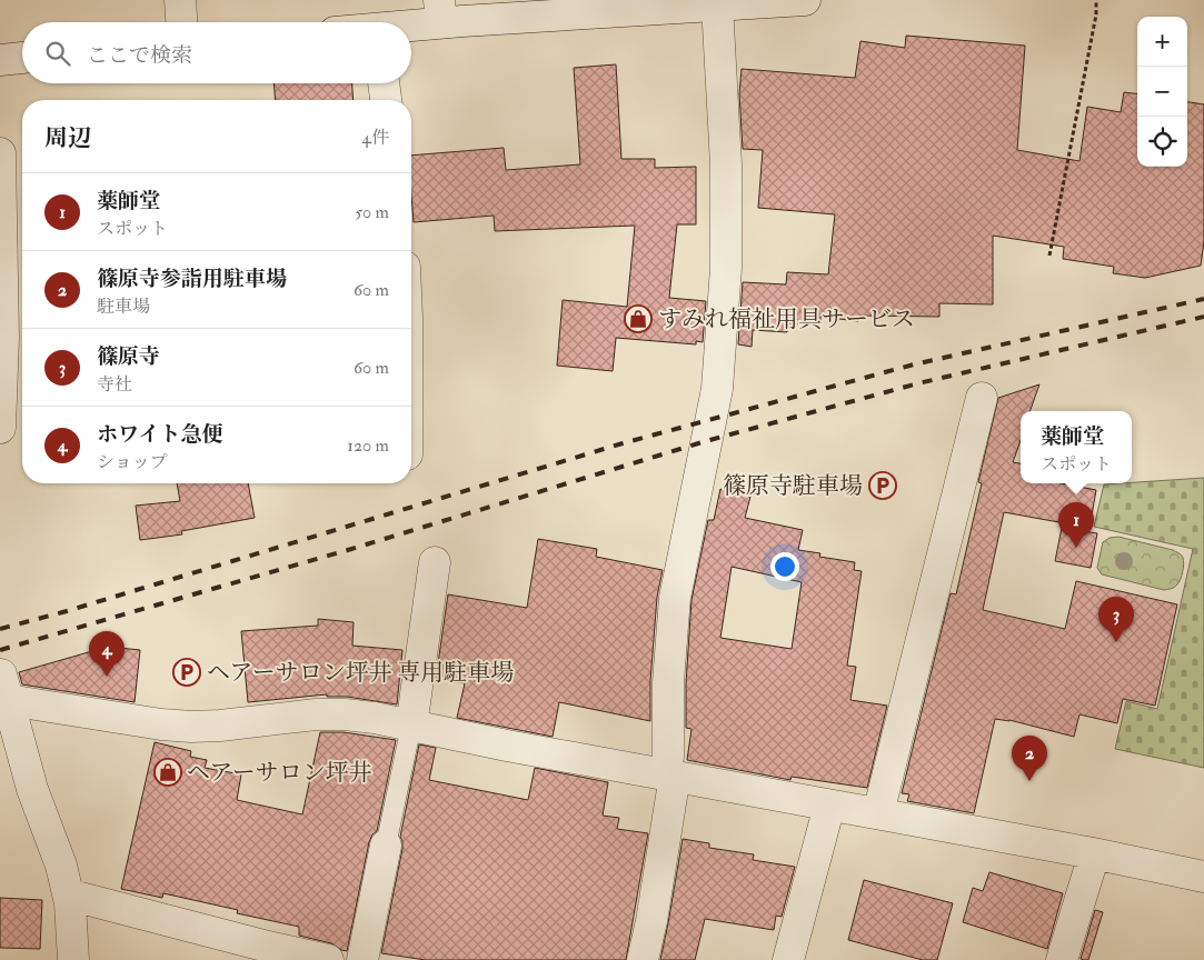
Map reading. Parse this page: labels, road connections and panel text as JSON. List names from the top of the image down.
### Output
{
  "places": {
    "shop": ["すみれ福祉用具サービス", "ヘアーサロン坪井"],
    "parking": ["篠原寺駐車場", "ヘアーサロン坪井 専用駐車場"]
  },
  "page": {
    "map_buttons": ["+", "−"],
    "search": "ここで検索",
    "heading": ["周辺", "4件"],
    "list": [
      {
        "mark": "1",
        "name": "薬師堂",
        "note": "スポット",
        "value": "50 m"
      },
      {
        "mark": "2",
        "name": "篠原寺参詣用駐車場",
        "note": "駐車場",
        "value": "60 m"
      },
      {
        "mark": "3",
        "name": "篠原寺",
        "note": "寺社",
        "value": "60 m"
      },
      {
        "mark": "4",
        "name": "ホワイト急便",
        "note": "ショップ",
        "value": "120 m"
      }
    ],
    "popup": ["薬師堂", "スポット"],
    "pins": [
      "1",
      "3",
      "4",
      "2"
    ]
  }
}
